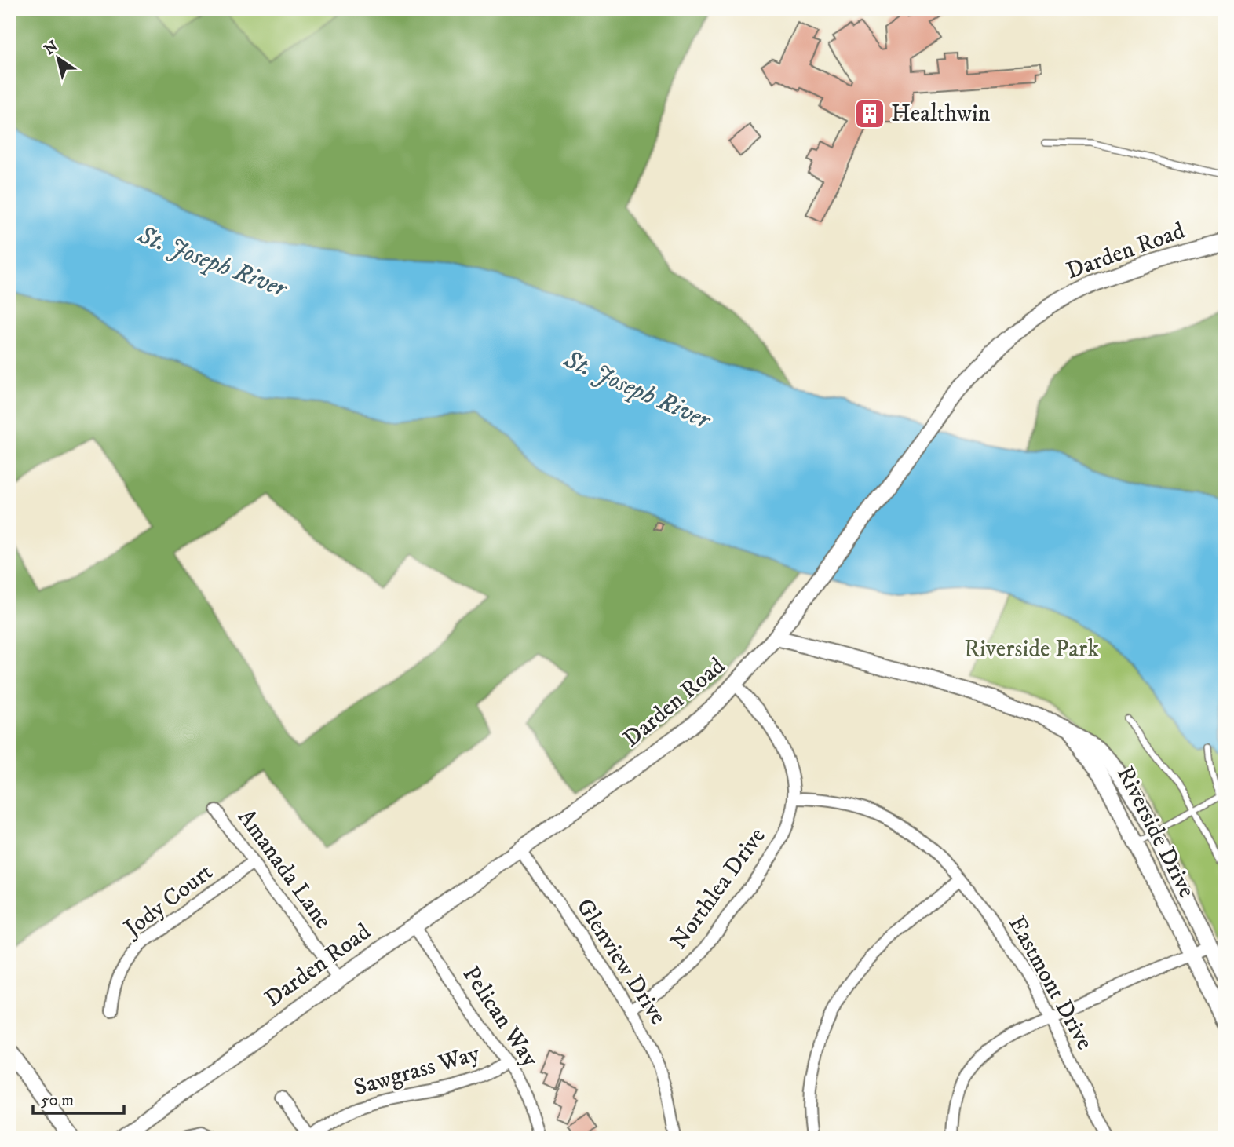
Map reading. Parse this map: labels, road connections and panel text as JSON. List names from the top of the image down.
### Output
{
  "streets": {
    "street": [
      "Darden Road",
      "Riverside Drive",
      "Amanada Lane",
      "Northlea Drive",
      "Jody Court",
      "Glenview Drive",
      "Eastmont Drive",
      "Pelican Way",
      "Sawgrass Way"
    ]
  },
  "crossings": [
    ["Darden Road", "Riverside Drive"],
    ["Darden Road", "Amanada Lane"],
    ["Darden Road", "Northlea Drive"],
    ["Darden Road", "Glenview Drive"],
    ["Darden Road", "Pelican Way"],
    ["Amanada Lane", "Jody Court"],
    ["Northlea Drive", "Glenview Drive"],
    ["Northlea Drive", "Eastmont Drive"],
    ["Pelican Way", "Sawgrass Way"]
  ],
  "water": ["St. Joseph River"],
  "parks": ["Riverside Park"],
  "places": {
    "building": ["Healthwin"]
  },
  "scale_bar": "50 m",
  "north": "top left"
}
